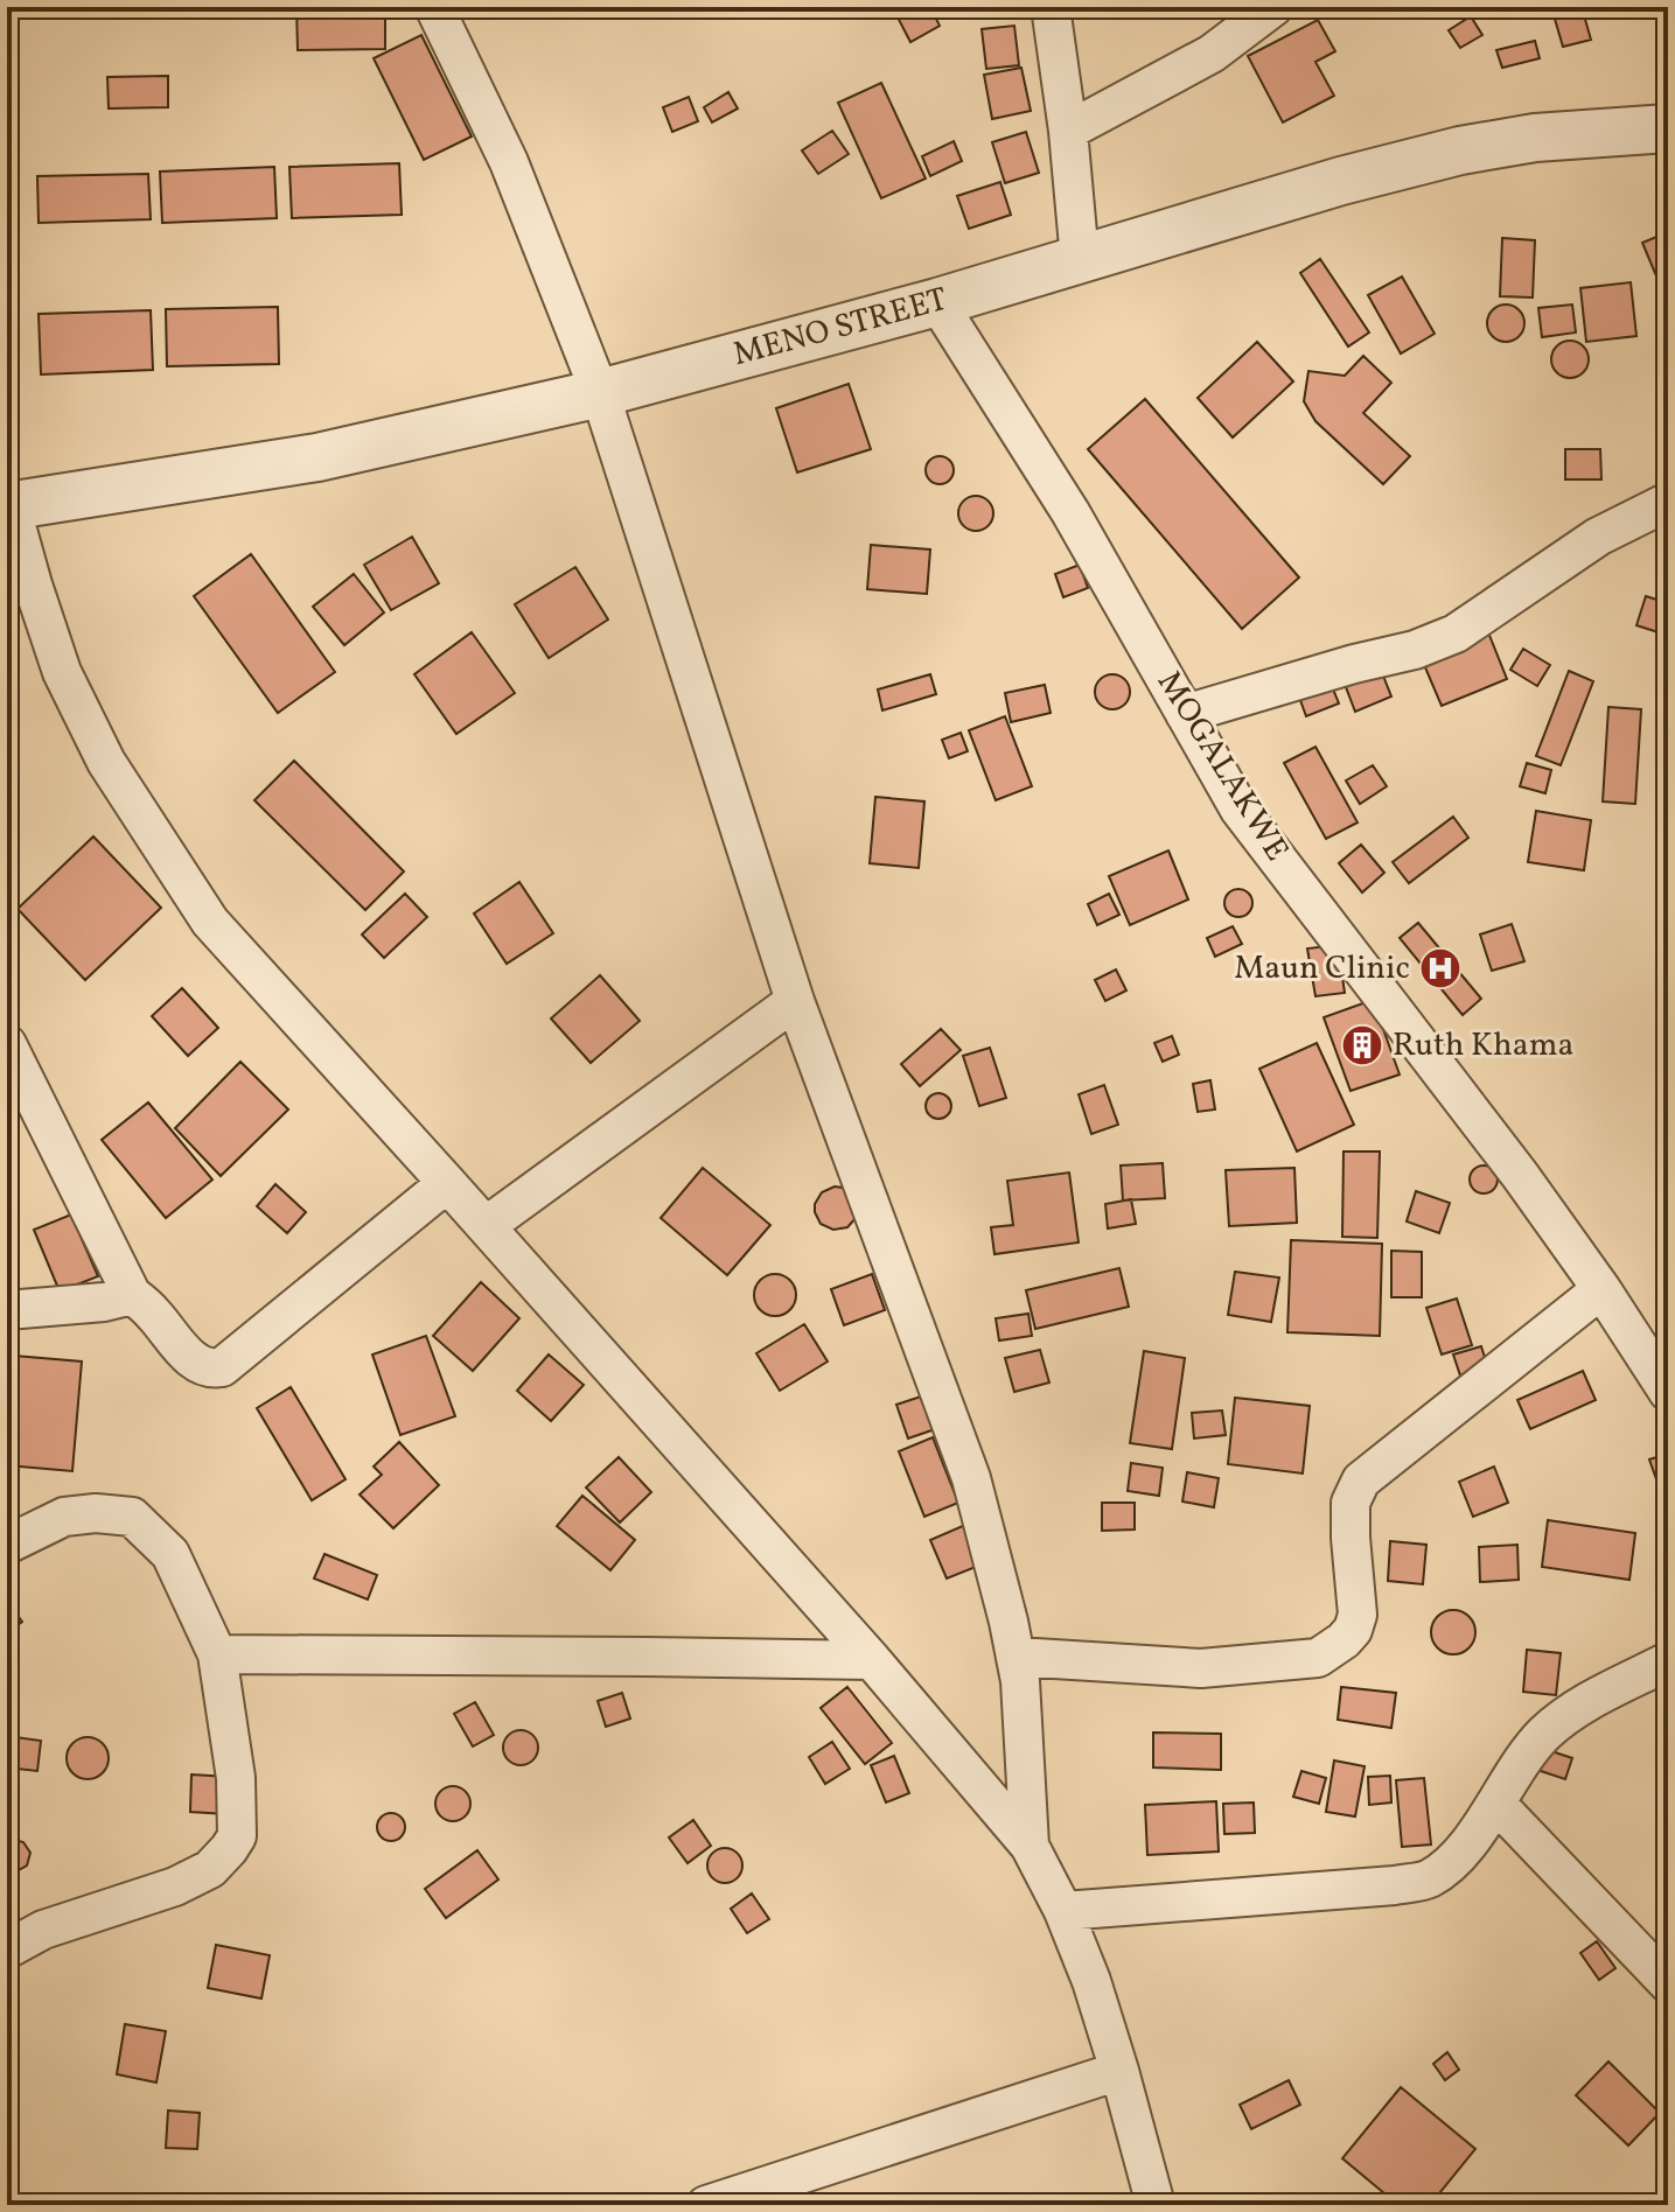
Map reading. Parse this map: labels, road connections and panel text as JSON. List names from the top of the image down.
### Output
{
  "streets": {
    "street": ["MENO STREET", "MOGALAKWE"]
  },
  "crossings": [
    ["MENO STREET", "MOGALAKWE"]
  ],
  "places": {
    "hospital": ["Maun Clinic"],
    "building": ["Ruth Khama"]
  }
}
